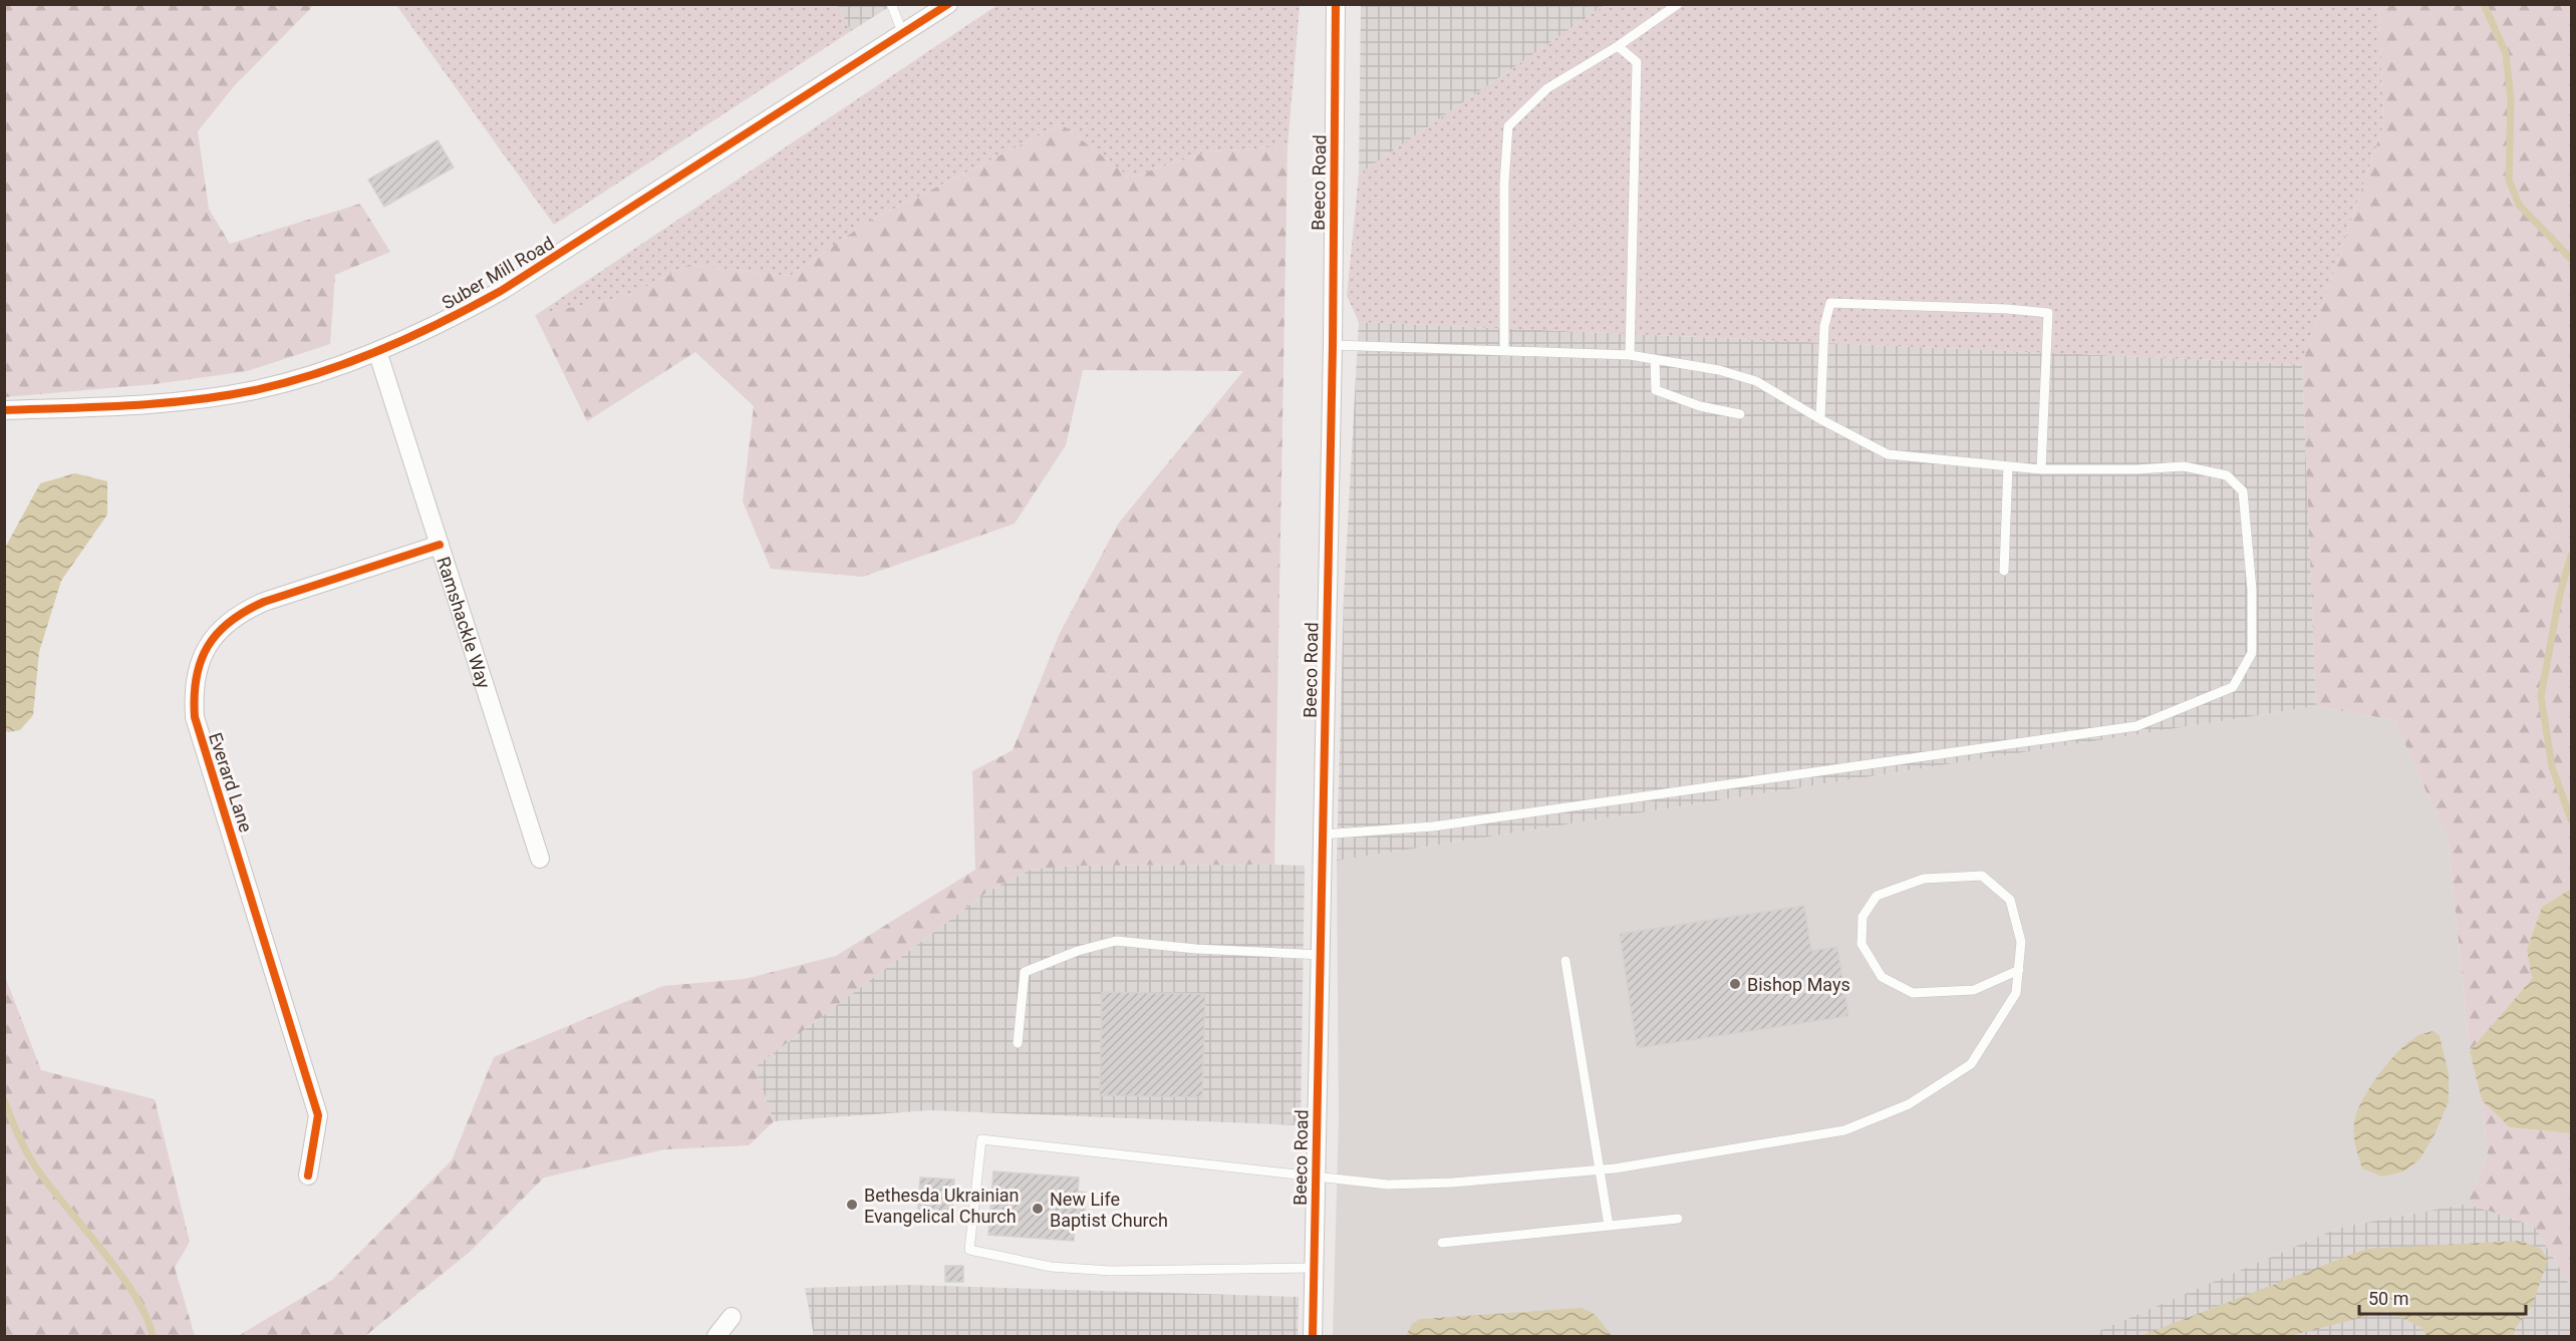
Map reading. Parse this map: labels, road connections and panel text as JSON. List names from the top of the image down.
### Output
{
  "streets": {
    "street": [
      "Beeco Road",
      "Suber Mill Road",
      "Ramshackle Way",
      "Everard Lane"
    ]
  },
  "crossings": [
    ["Suber Mill Road", "Ramshackle Way"],
    ["Ramshackle Way", "Everard Lane"]
  ],
  "places": ["Bishop Mays", "Bethesda Ukrainian Evangelical Church", "New Life Baptist Church"],
  "scale_bar": "50 m"
}
